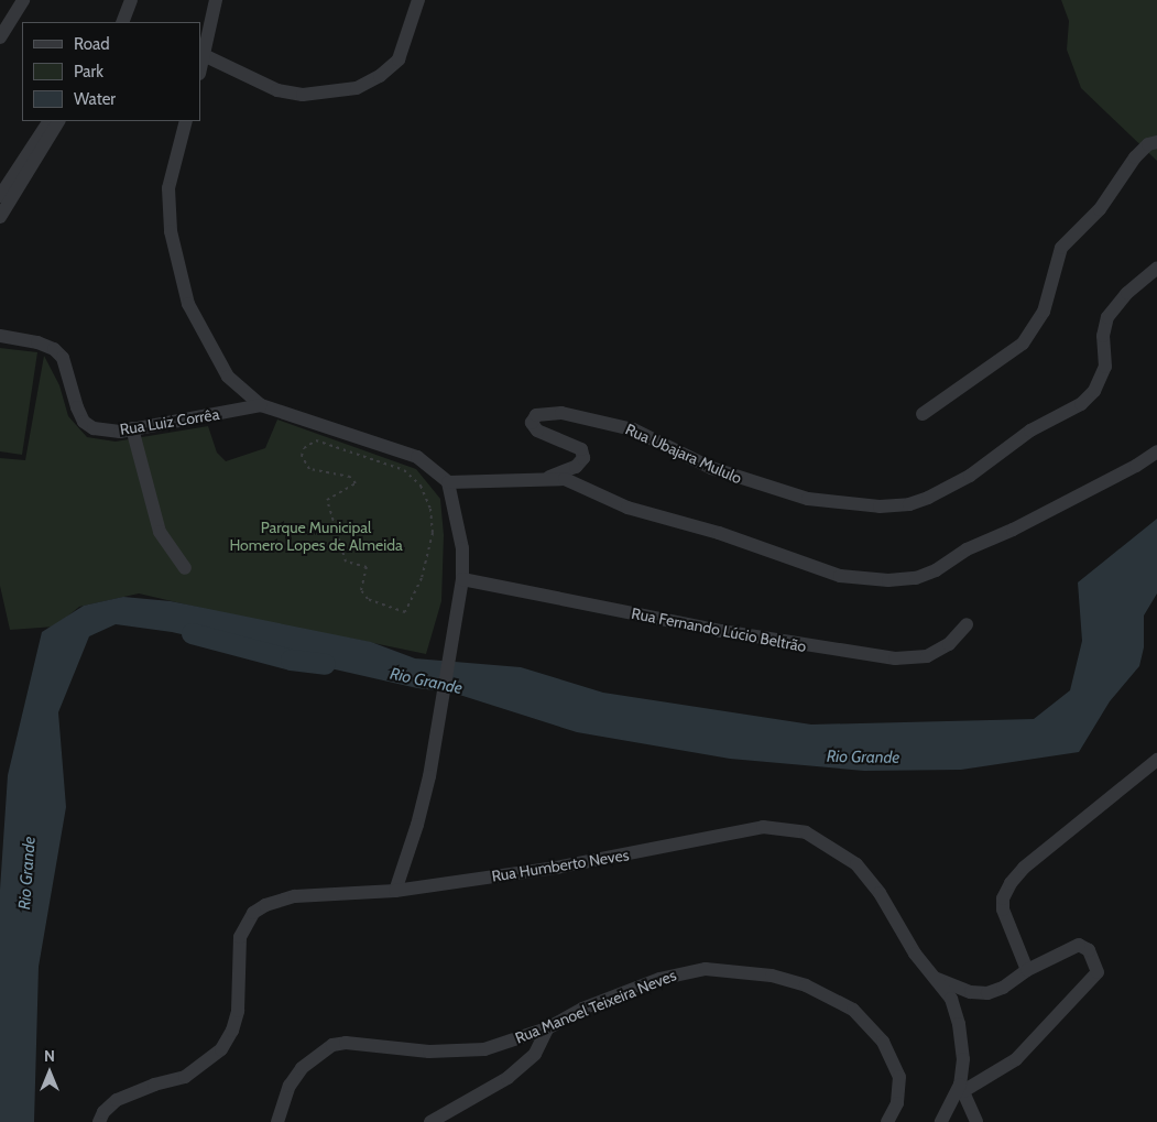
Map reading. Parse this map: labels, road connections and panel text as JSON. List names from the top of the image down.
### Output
{
  "streets": {
    "street": [
      "Rua Luiz Corrêa",
      "Rua Ubajara Mululo",
      "Rua Fernando Lúcio Beltrão",
      "Rua Humberto Neves",
      "Rua Manoel Teixeira Neves"
    ]
  },
  "water": ["Rio Grande"],
  "parks": ["Parque Municipal Homero Lopes de Almeida"],
  "legend": ["Road", "Park", "Water"],
  "north": "top"
}
